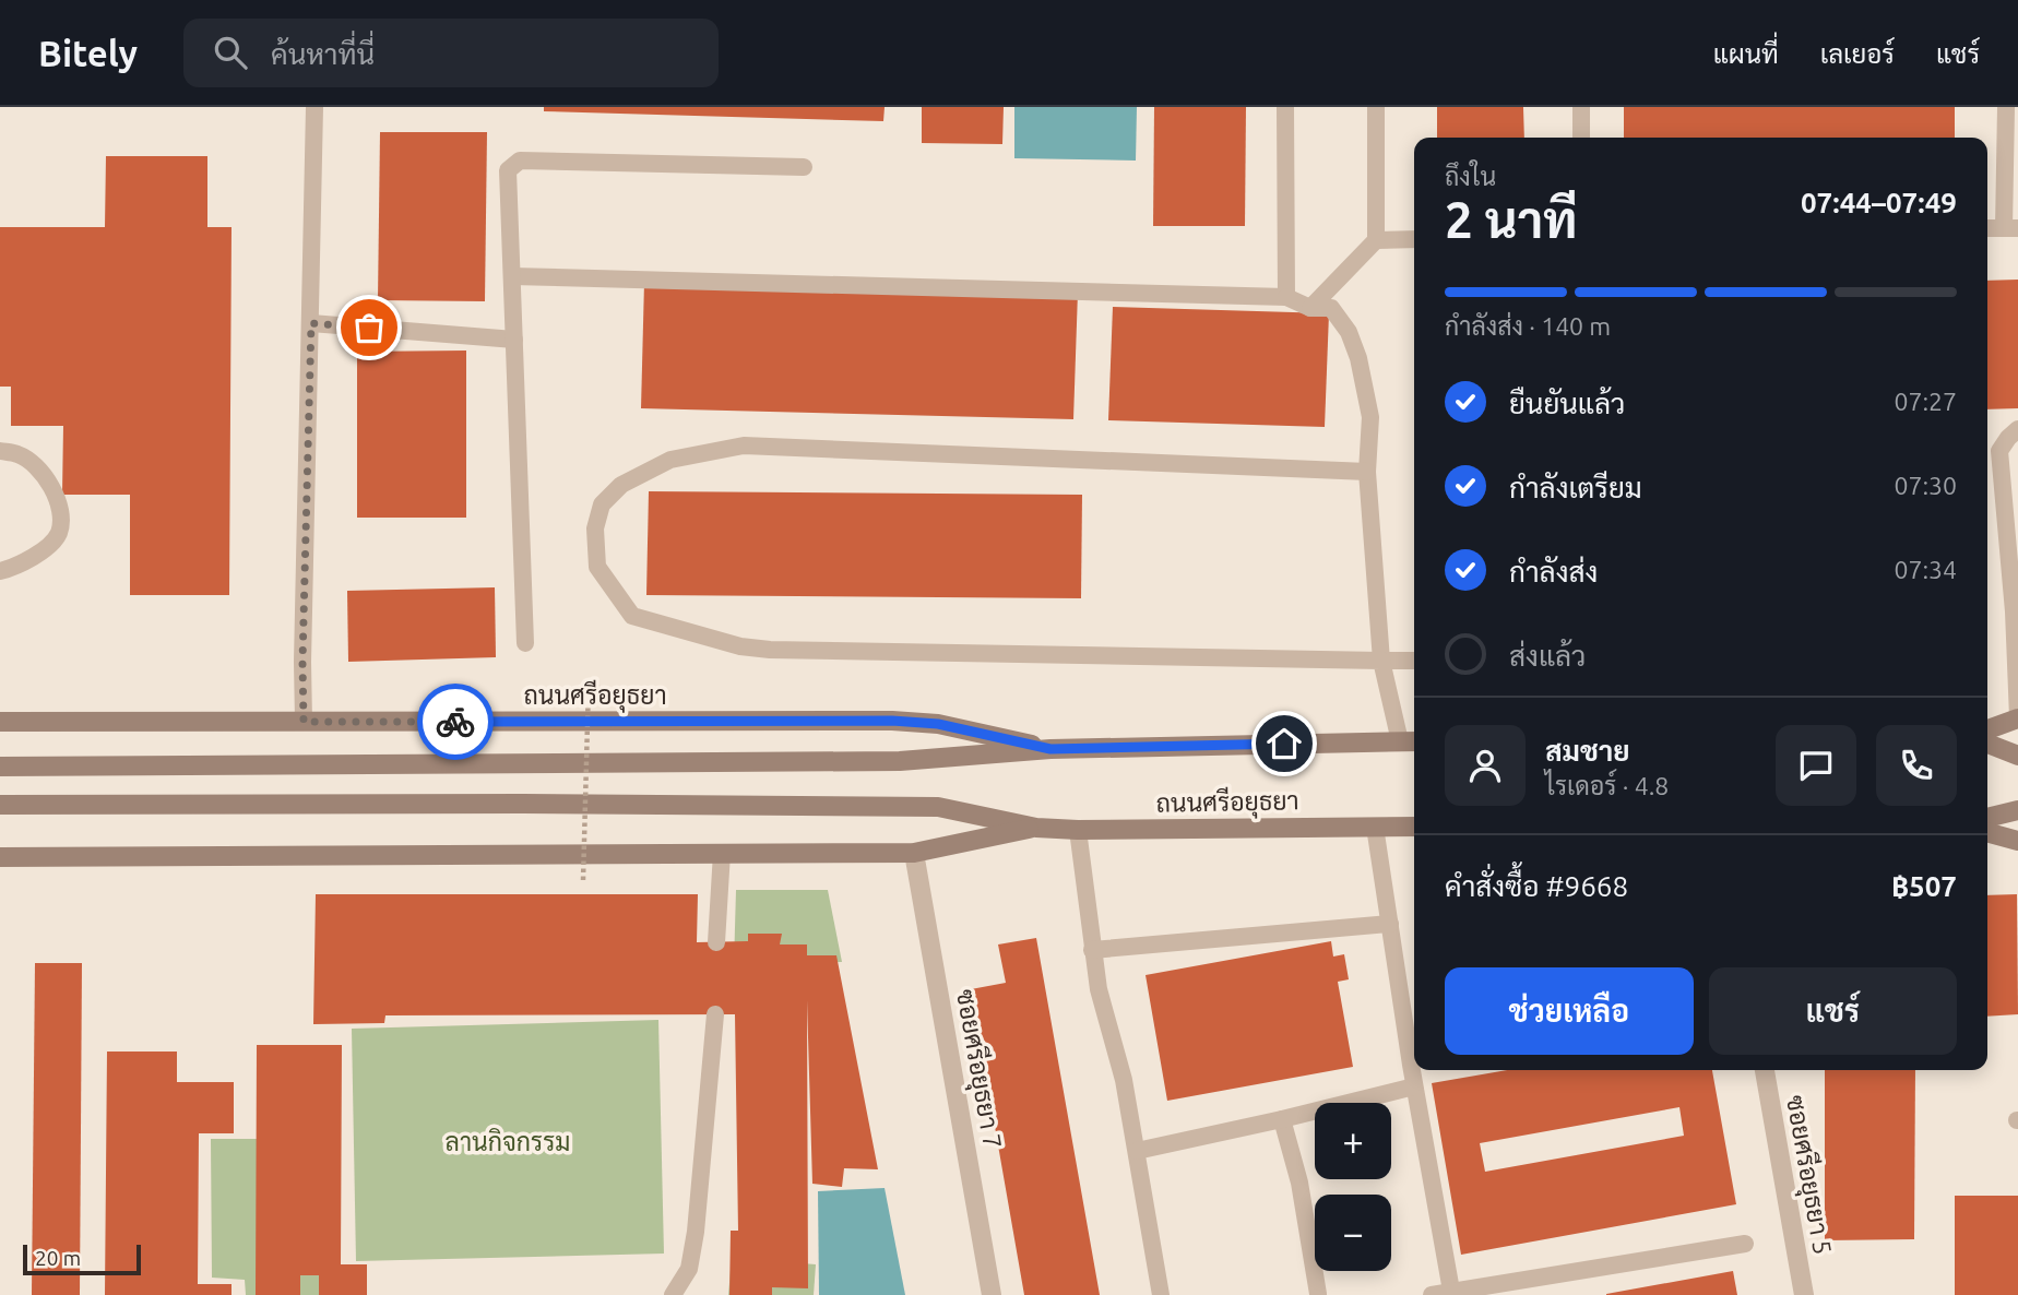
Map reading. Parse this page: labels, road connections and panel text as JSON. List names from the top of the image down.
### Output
{
  "streets": {
    "main road": ["ถนนศรีอยุธยา"],
    "street": ["ซอยศรีอยุธยา 7", "ซอยศรีอยุธยา 5"]
  },
  "crossings": [
    ["ถนนศรีอยุธยา", "ซอยศรีอยุธยา 7"]
  ],
  "parks": ["ลานกิจกรรม"],
  "scale_bar": "20 m",
  "page": {
    "header": "Bitely",
    "search": "ค้นหาที่นี่",
    "nav": ["แผนที่", "เลเยอร์", "แชร์"],
    "heading": ["2 นาที", "ถึงใน", "07:44–07:49"],
    "panel": [
      "สมชาย",
      "ไรเดอร์ · 4.8",
      "คำสั่งซื้อ #9668",
      "฿507"
    ],
    "bar": "กำลังส่ง · 140 m",
    "list": [
      ["ยืนยันแล้ว", "07:27"],
      ["กำลังเตรียม", "07:30"],
      ["กำลังส่ง", "07:34"],
      "ส่งแล้ว"
    ],
    "buttons": ["ช่วยเหลือ", "แชร์"],
    "map_buttons": ["+", "−"],
    "scale": "20 m"
  }
}
